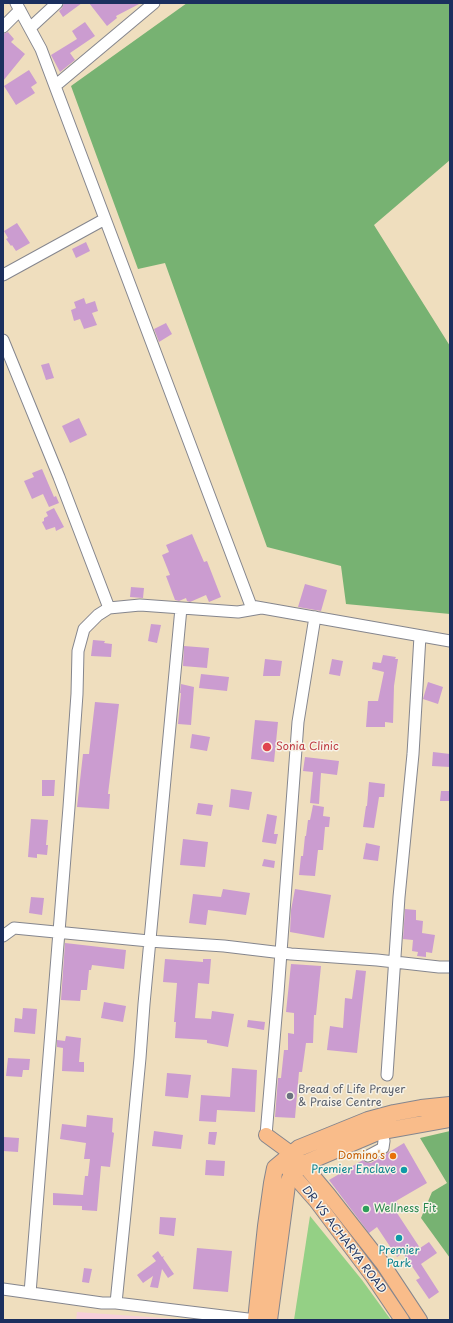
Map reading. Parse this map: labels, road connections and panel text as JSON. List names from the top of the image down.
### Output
{
  "streets": {
    "main road": ["DR VS ACHARYA ROAD"]
  },
  "places": [
    "Sonia Clinic",
    "Bread of Life Prayer & Praise Centre",
    "Domino's",
    "Premier Enclave",
    "Wellness Fit",
    "Premier Park"
  ]
}
